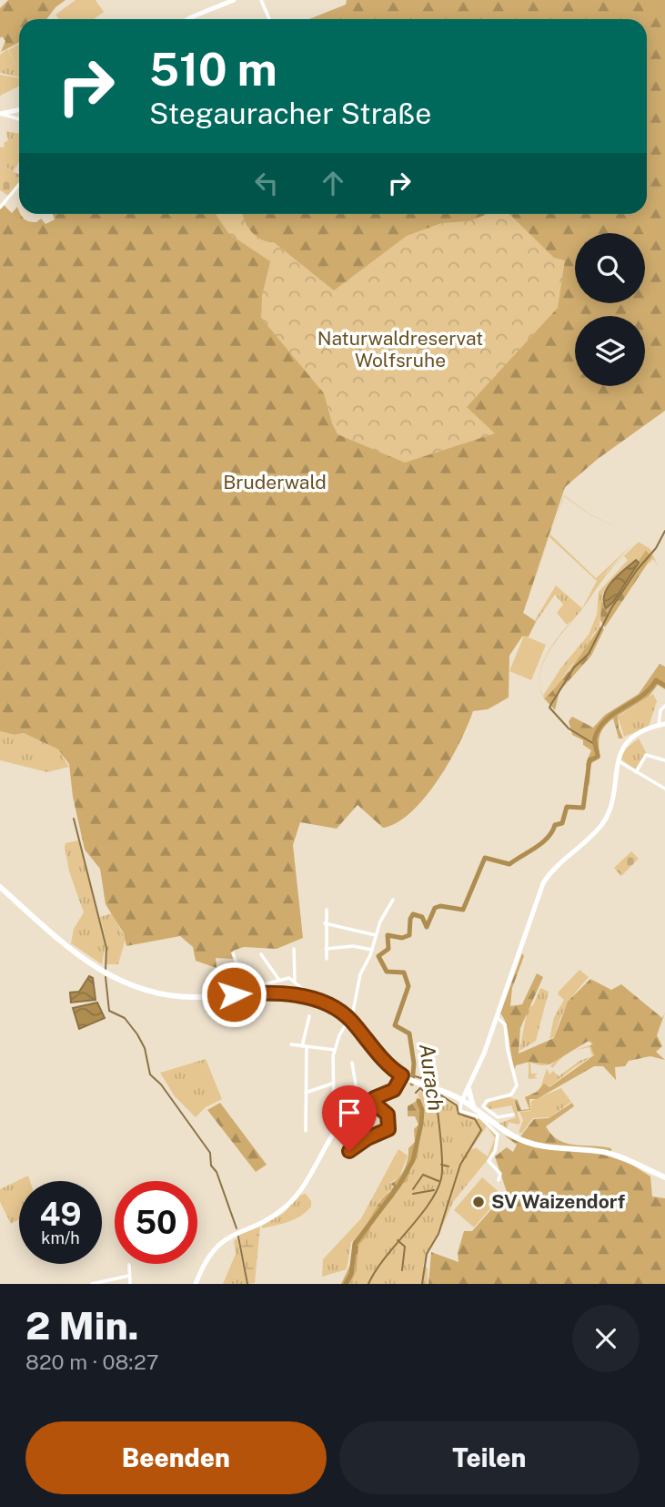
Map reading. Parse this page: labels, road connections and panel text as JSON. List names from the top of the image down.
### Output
{
  "water": ["Aurach"],
  "parks": ["Naturwaldreservat Wolfsruhe", "Bruderwald"],
  "places": ["SV Waizendorf"],
  "page": {
    "turn": ["510 m", "Stegauracher Straße"],
    "speed": "49 km/h",
    "limit": "50",
    "heading": ["2 Min.", "820 m · 08:27"],
    "buttons": ["Beenden", "Teilen"]
  }
}
